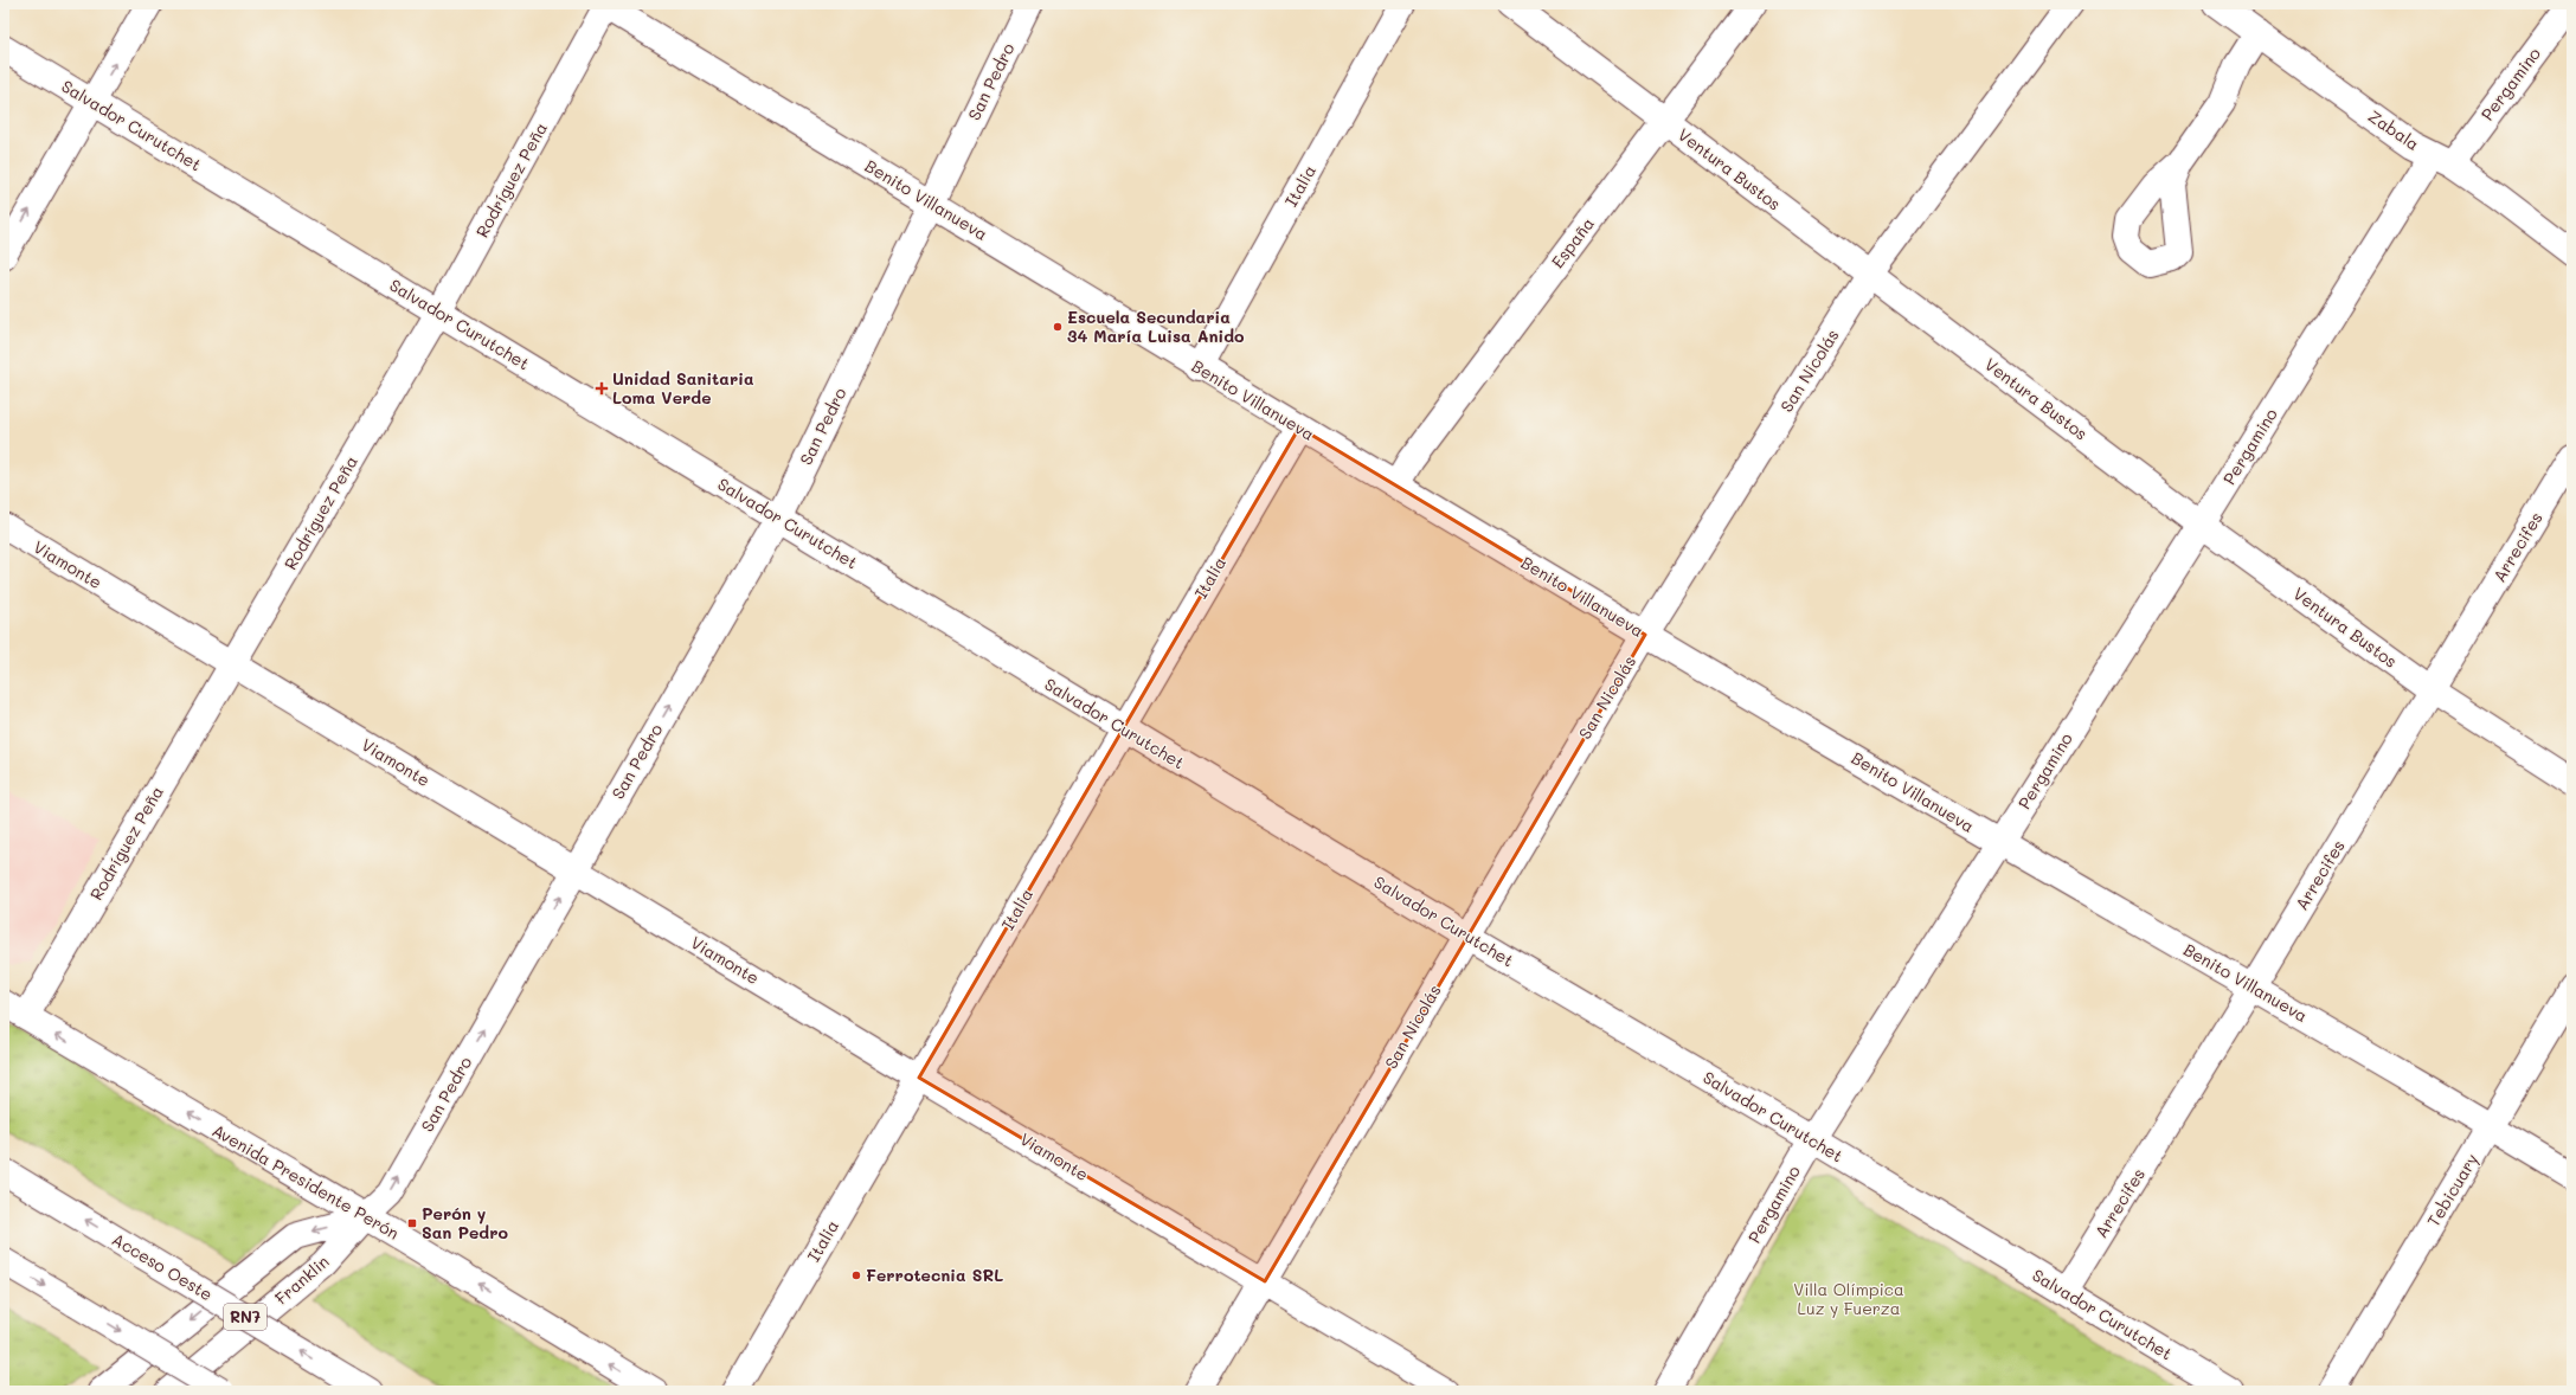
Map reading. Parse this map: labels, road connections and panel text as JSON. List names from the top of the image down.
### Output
{
  "streets": {
    "main road": [
      "San Pedro",
      "Pergamino",
      "Salvador Curutchet",
      "Zabala",
      "Ventura Bustos",
      "Rodríguez Peña",
      "Italia",
      "Benito Villanueva",
      "España",
      "San Nicolás",
      "Arrecifes",
      "Viamonte",
      "Avenida Presidente Perón",
      "Tebicuary",
      "Acceso Oeste",
      "Franklin",
      "RN7"
    ]
  },
  "crossings": [
    ["San Pedro", "Salvador Curutchet"],
    ["San Pedro", "Benito Villanueva"],
    ["San Pedro", "Viamonte"],
    ["San Pedro", "Avenida Presidente Perón"],
    ["San Pedro", "Franklin"],
    ["Pergamino", "Salvador Curutchet"],
    ["Pergamino", "Zabala"],
    ["Pergamino", "Ventura Bustos"],
    ["Pergamino", "Benito Villanueva"],
    ["Salvador Curutchet", "Rodríguez Peña"],
    ["Salvador Curutchet", "Italia"],
    ["Salvador Curutchet", "San Nicolás"],
    ["Salvador Curutchet", "Arrecifes"],
    ["Ventura Bustos", "España"],
    ["Ventura Bustos", "San Nicolás"],
    ["Ventura Bustos", "Arrecifes"],
    ["Rodríguez Peña", "Benito Villanueva"],
    ["Rodríguez Peña", "Viamonte"],
    ["Rodríguez Peña", "Avenida Presidente Perón"],
    ["Italia", "Benito Villanueva"],
    ["Italia", "Viamonte"],
    ["Benito Villanueva", "España"],
    ["Benito Villanueva", "San Nicolás"],
    ["Benito Villanueva", "Arrecifes"],
    ["Benito Villanueva", "Tebicuary"],
    ["San Nicolás", "Viamonte"],
    ["Avenida Presidente Perón", "Franklin"]
  ],
  "parks": ["Villa Olímpica Luz y Fuerza"],
  "places": {
    "other": ["Escuela Secundaria 34 María Luisa Anido", "Ferrotecnia SRL"],
    "health": ["Unidad Sanitaria Loma Verde"],
    "transit": ["Perón y San Pedro"]
  }
}
